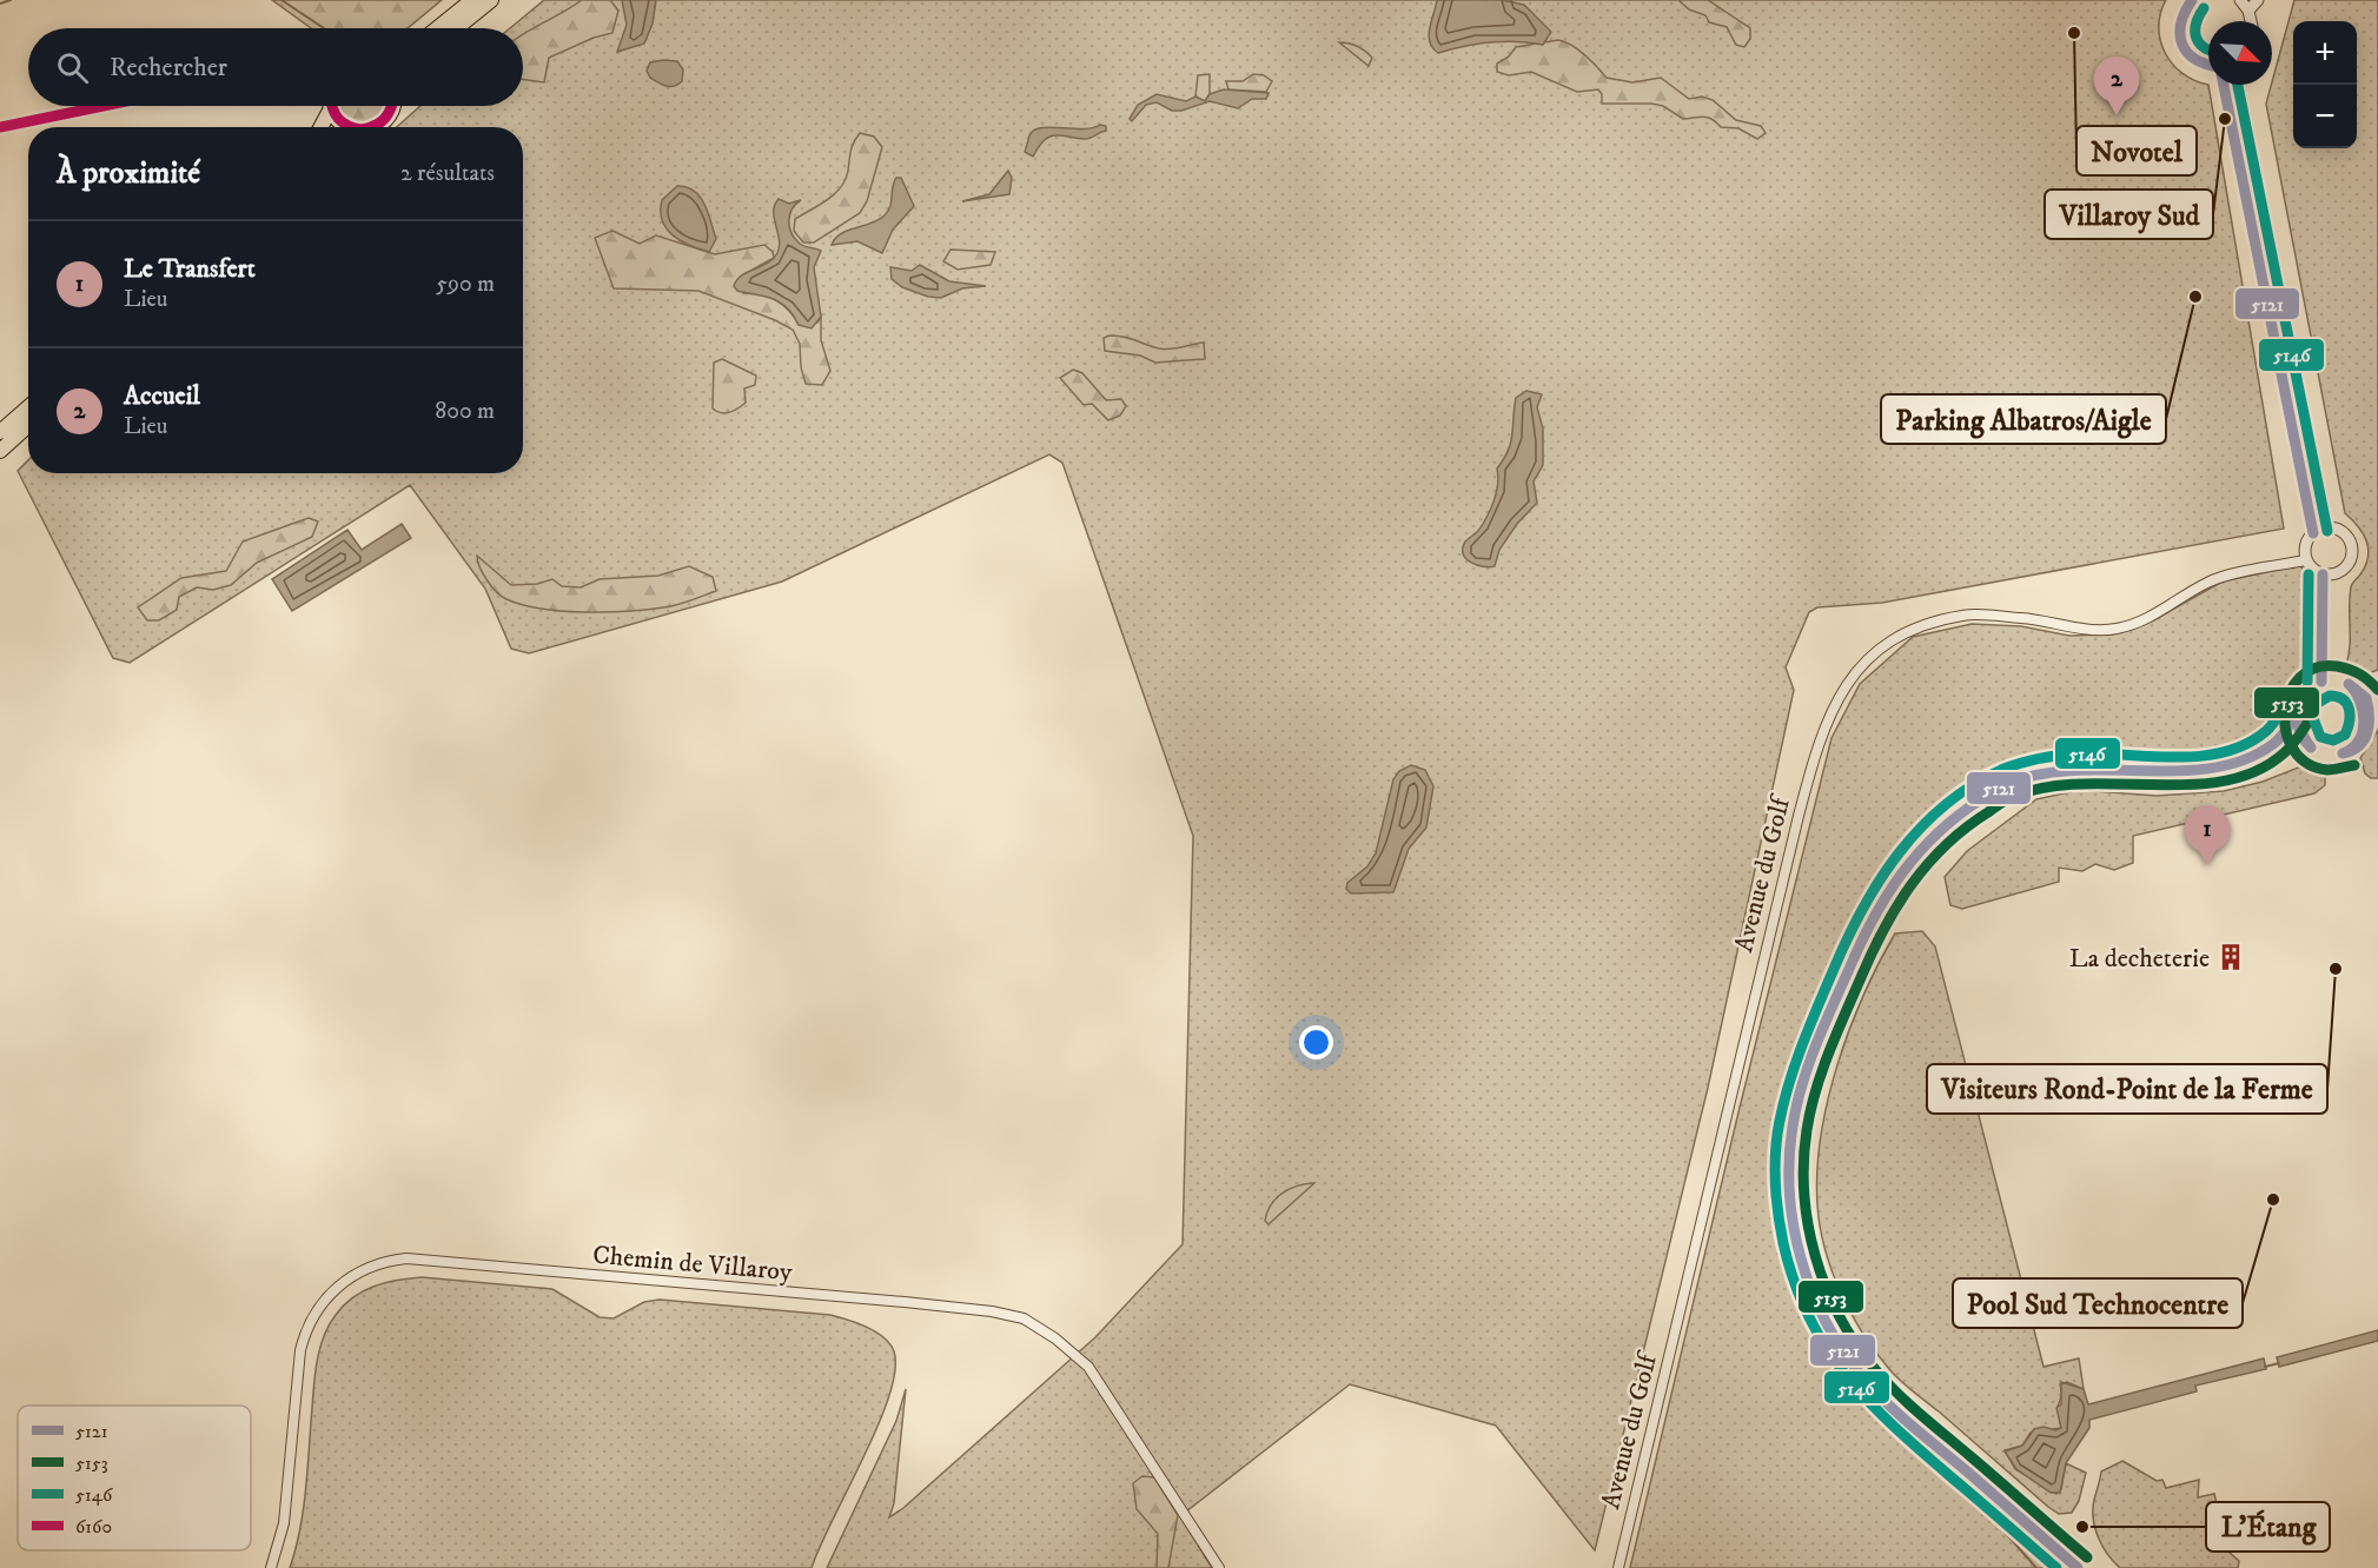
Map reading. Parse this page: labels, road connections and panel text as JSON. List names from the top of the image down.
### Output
{
  "streets": {
    "street": ["Avenue du Golf", "Chemin de Villaroy"]
  },
  "places": {
    "other": [
      "Novotel",
      "Villaroy Sud",
      "Parking Albatros/Aigle",
      "Visiteurs Rond-Point de la Ferme",
      "Pool Sud Technocentre",
      "L'Étang"
    ],
    "building": ["La decheterie"]
  },
  "lines": [
    "transit line 5121",
    "transit line 5146",
    "transit line 6160",
    "transit line 5153"
  ],
  "legend": [
    "5121",
    "5153",
    "5146",
    "6160"
  ],
  "north": "bottom right",
  "page": {
    "map_buttons": ["+", "−"],
    "search": "Rechercher",
    "pins": ["2", "1"],
    "heading": ["À proximité", "2 résultats"],
    "list": [
      {
        "mark": "1",
        "name": "Le Transfert",
        "note": "Lieu",
        "value": "590 m"
      },
      {
        "mark": "2",
        "name": "Accueil",
        "note": "Lieu",
        "value": "800 m"
      }
    ]
  }
}
